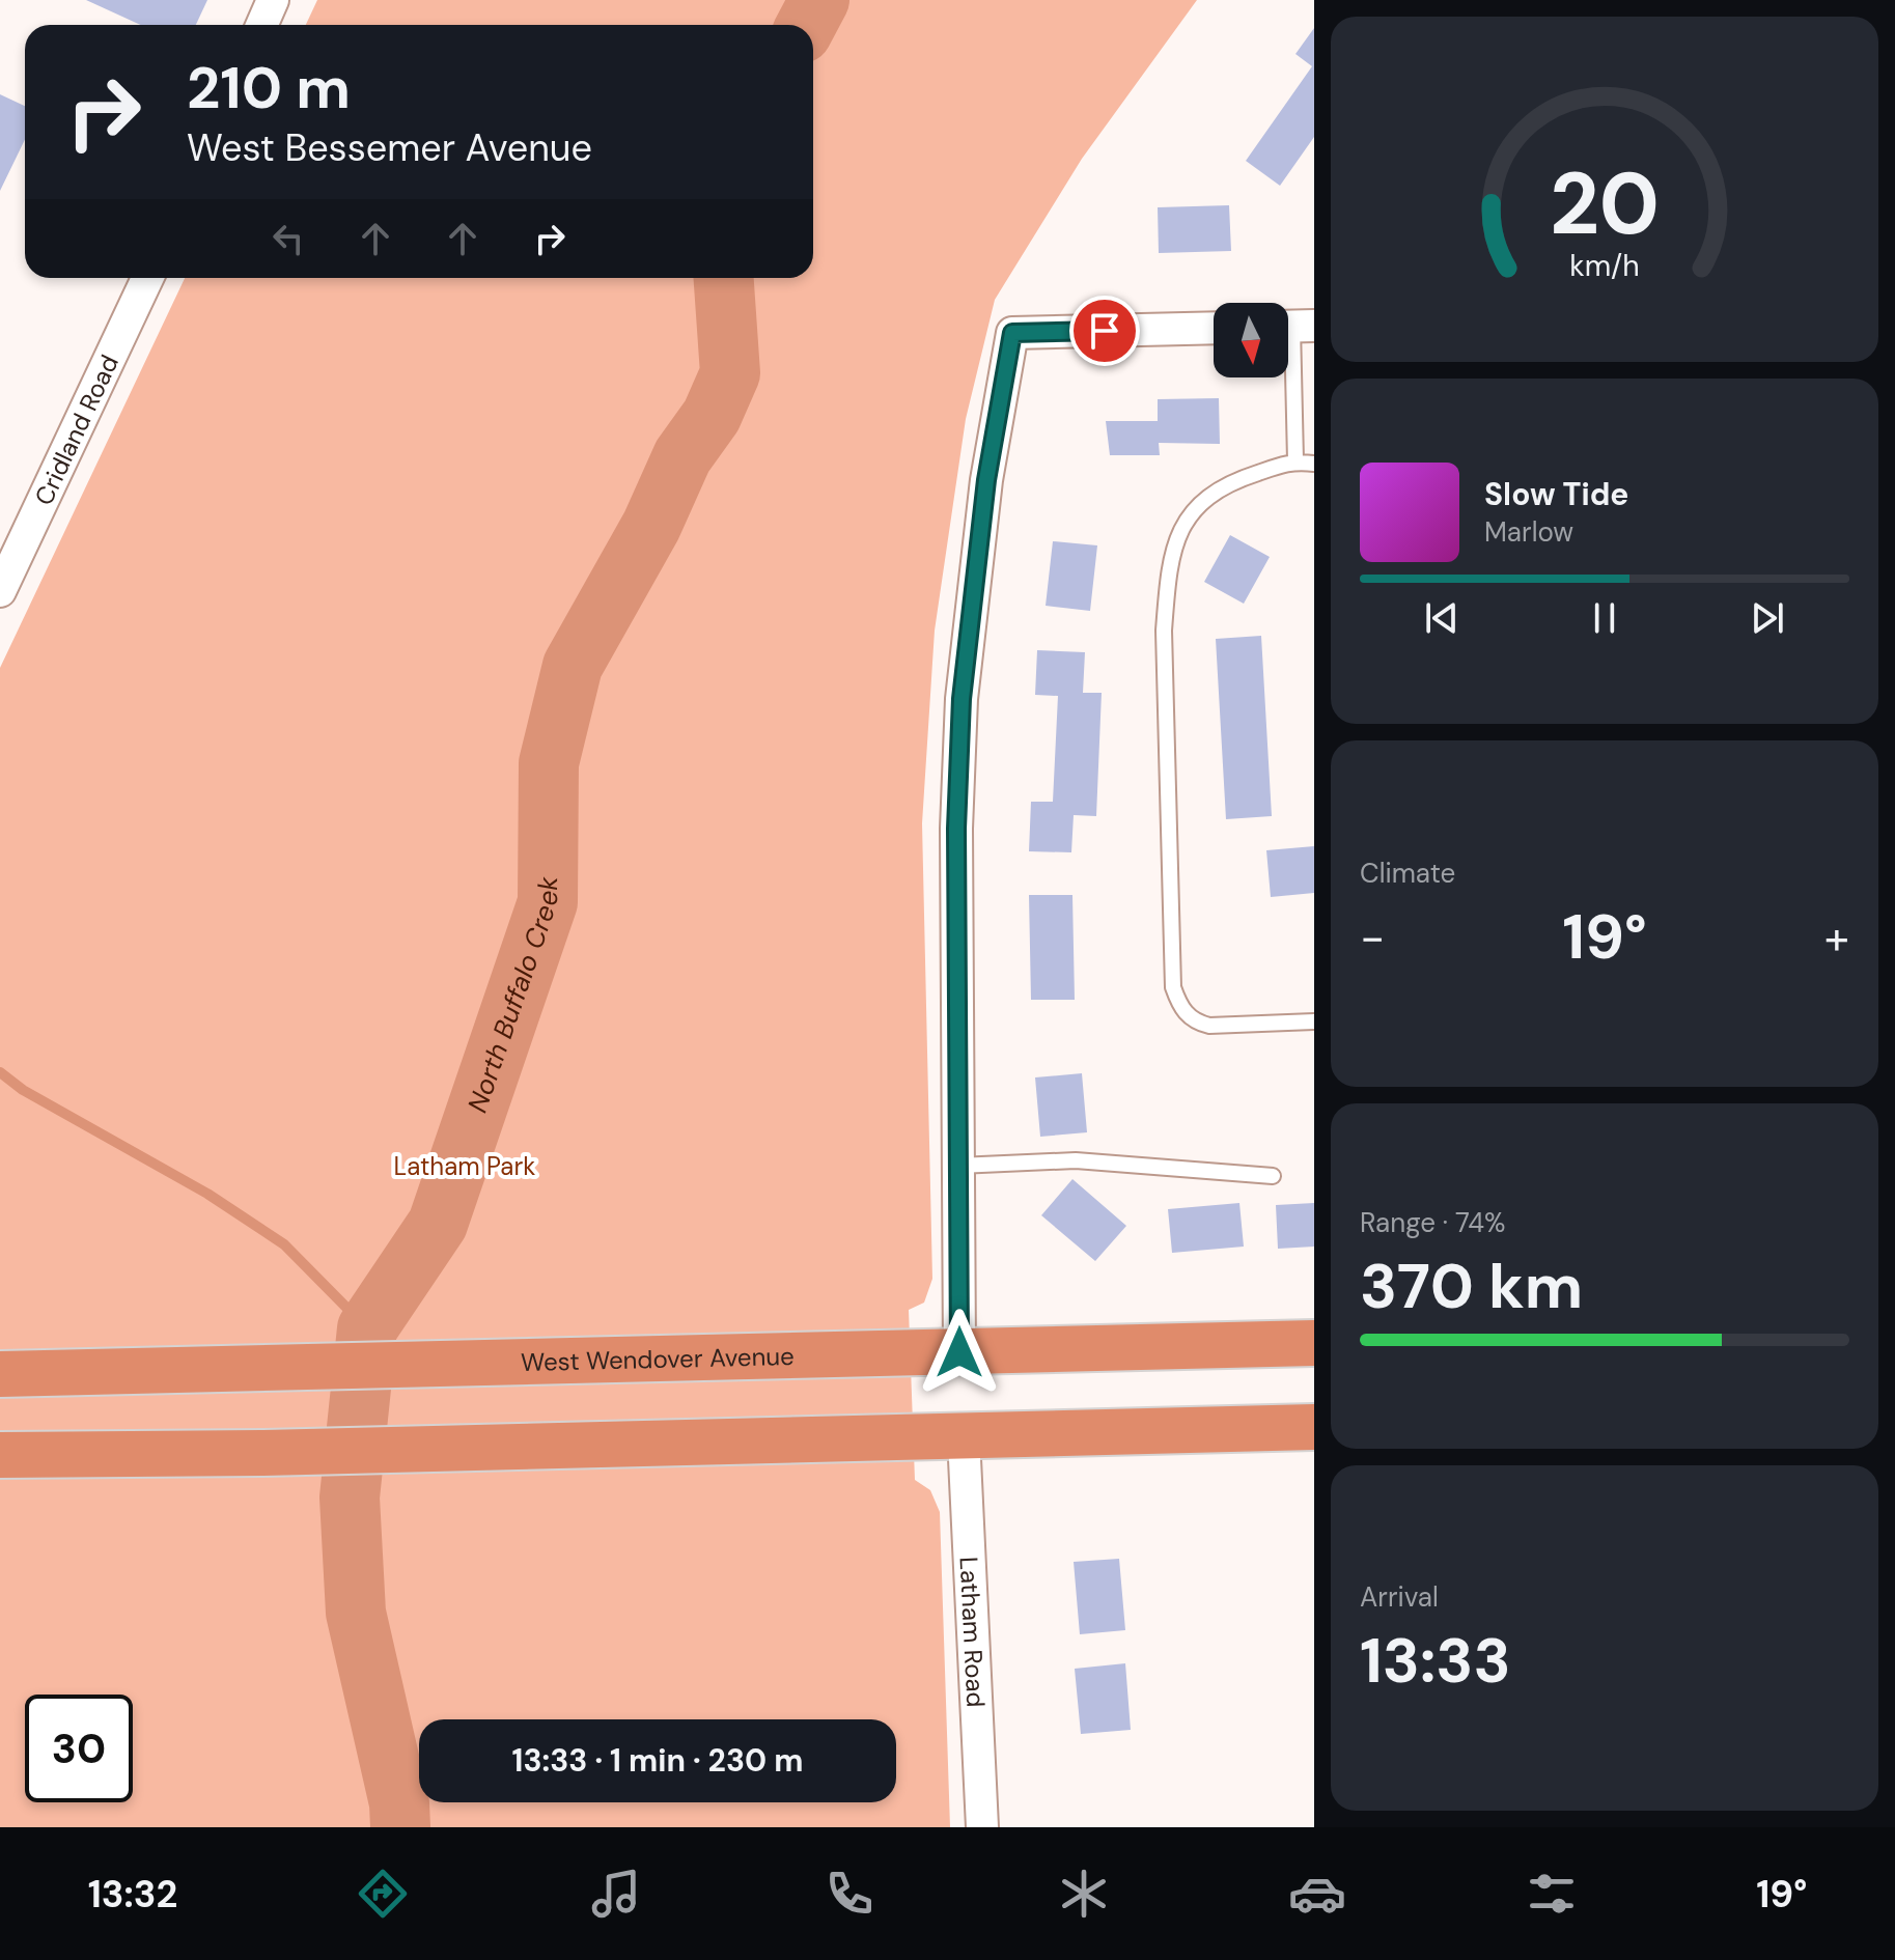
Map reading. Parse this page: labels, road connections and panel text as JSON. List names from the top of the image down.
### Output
{
  "streets": {
    "highway": ["West Wendover Avenue"],
    "street": ["Cridland Road", "Latham Road"]
  },
  "water": ["North Buffalo Creek"],
  "parks": ["Latham Park"],
  "north": "bottom",
  "page": {
    "turn": ["210 m", "West Bessemer Avenue"],
    "song": ["Slow Tide", "Marlow"],
    "tile": [
      "Climate",
      ["Range · 74%", "370 km"],
      ["Arrival", "13:33"]
    ],
    "heat": ["−", "19°", "+"],
    "limit": "30",
    "trip": "13:33 · 1 min · 230 m",
    "tabs": ["13:32", "19°"],
    "gauge": ["20", "km/h"]
  }
}
